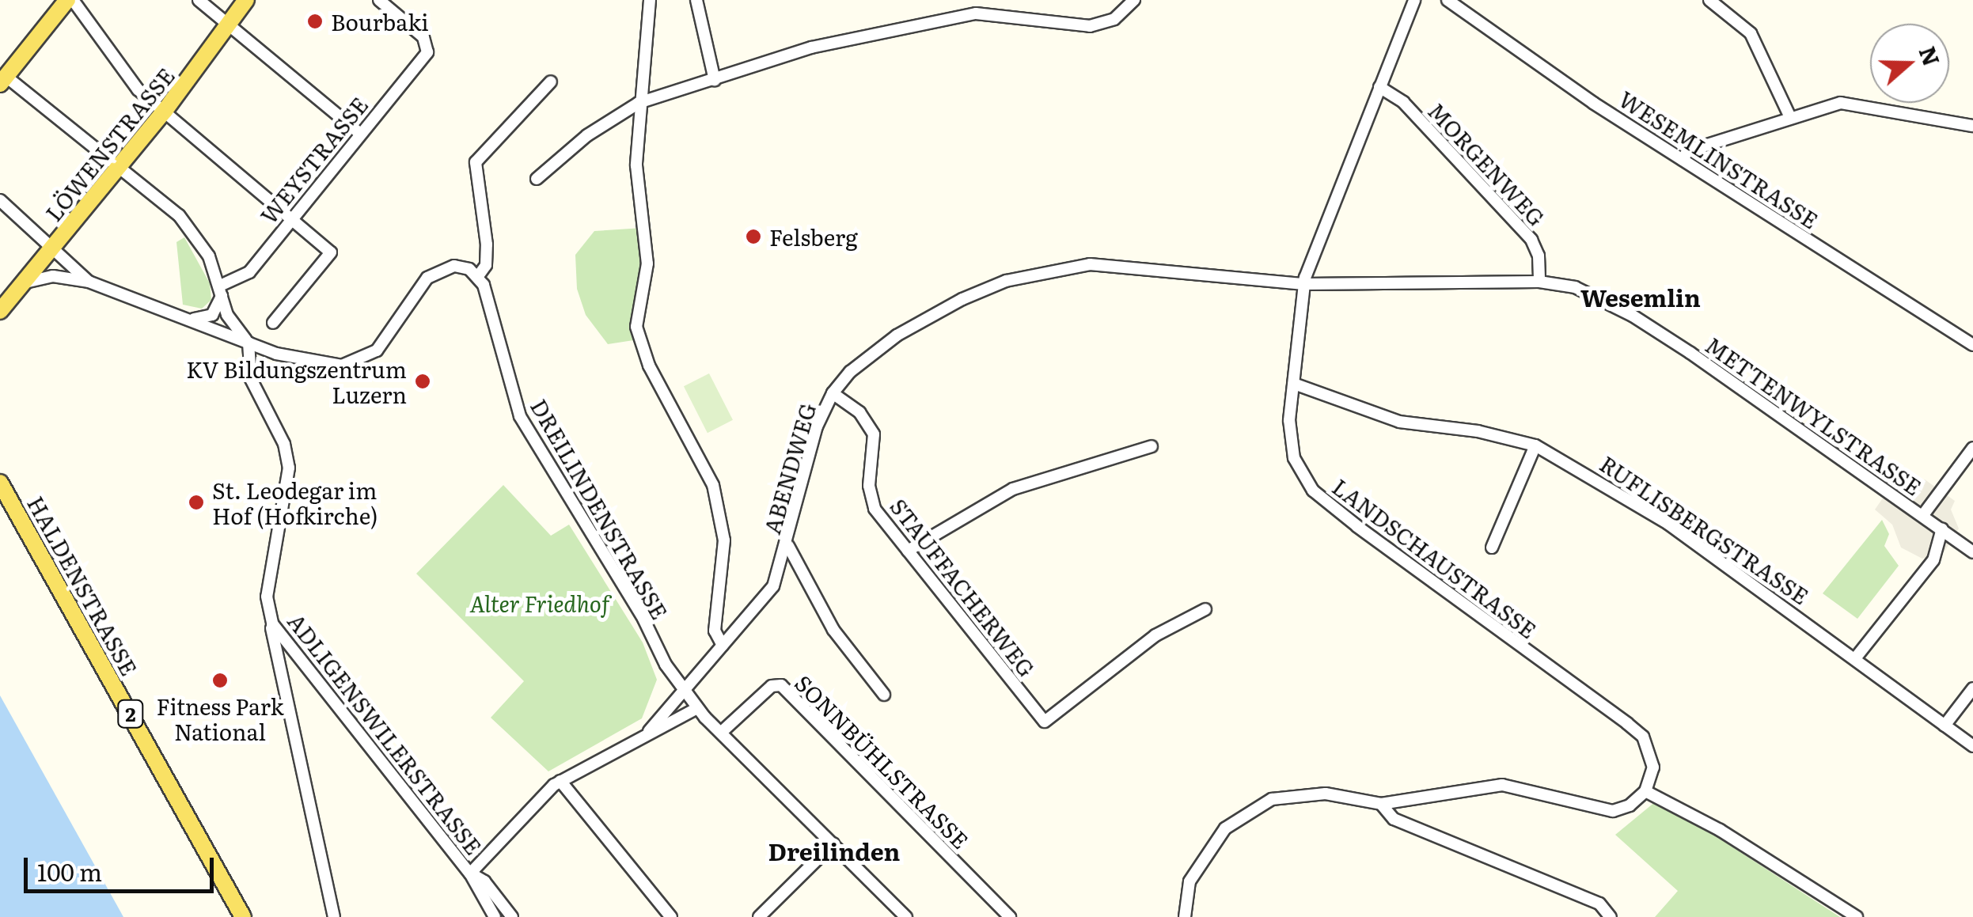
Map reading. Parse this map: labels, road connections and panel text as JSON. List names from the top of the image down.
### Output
{
  "streets": {
    "main road": ["LÖWENSTRASSE", "HALDENSTRASSE", "2"],
    "street": [
      "WESEMLINSTRASSE",
      "WEYSTRASSE",
      "MORGENWEG",
      "METTENWYLSTRASSE",
      "ABENDWEG",
      "DREILINDENSTRASSE",
      "RUFLISBERGSTRASSE",
      "LANDSCHAUSTRASSE",
      "STAUFFACHERWEG",
      "ADLIGENSWILERSTRASSE",
      "SONNBÜHLSTRASSE"
    ]
  },
  "crossings": [
    ["MORGENWEG", "METTENWYLSTRASSE"],
    ["MORGENWEG", "LANDSCHAUSTRASSE"],
    ["METTENWYLSTRASSE", "ABENDWEG"],
    ["METTENWYLSTRASSE", "LANDSCHAUSTRASSE"],
    ["ABENDWEG", "DREILINDENSTRASSE"],
    ["ABENDWEG", "LANDSCHAUSTRASSE"],
    ["ABENDWEG", "STAUFFACHERWEG"],
    ["ABENDWEG", "ADLIGENSWILERSTRASSE"],
    ["DREILINDENSTRASSE", "SONNBÜHLSTRASSE"],
    ["RUFLISBERGSTRASSE", "LANDSCHAUSTRASSE"]
  ],
  "districts": ["Wesemlin", "Dreilinden"],
  "parks": ["Alter Friedhof"],
  "places": [
    "Bourbaki",
    "Felsberg",
    "KV Bildungszentrum Luzern",
    "St. Leodegar im Hof (Hofkirche)",
    "Fitness Park National"
  ],
  "scale_bar": "100 m",
  "north": "right"
}
